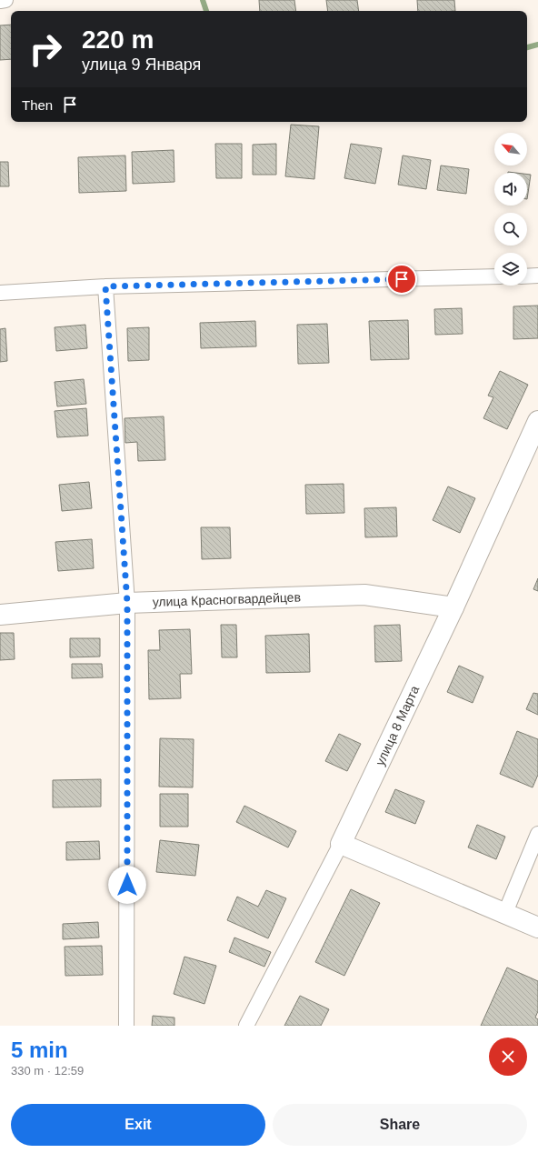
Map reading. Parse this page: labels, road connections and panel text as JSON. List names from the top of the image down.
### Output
{
  "streets": {
    "street": ["улица Красногвардейцев", "улица 8 Марта"]
  },
  "crossings": [
    ["улица Красногвардейцев", "улица 8 Марта"]
  ],
  "north": "top left",
  "page": {
    "turn": ["220 m", "улица 9 Января"],
    "then": "Then",
    "heading": ["5 min", "330 m · 12:59"],
    "buttons": ["Exit", "Share"]
  }
}
